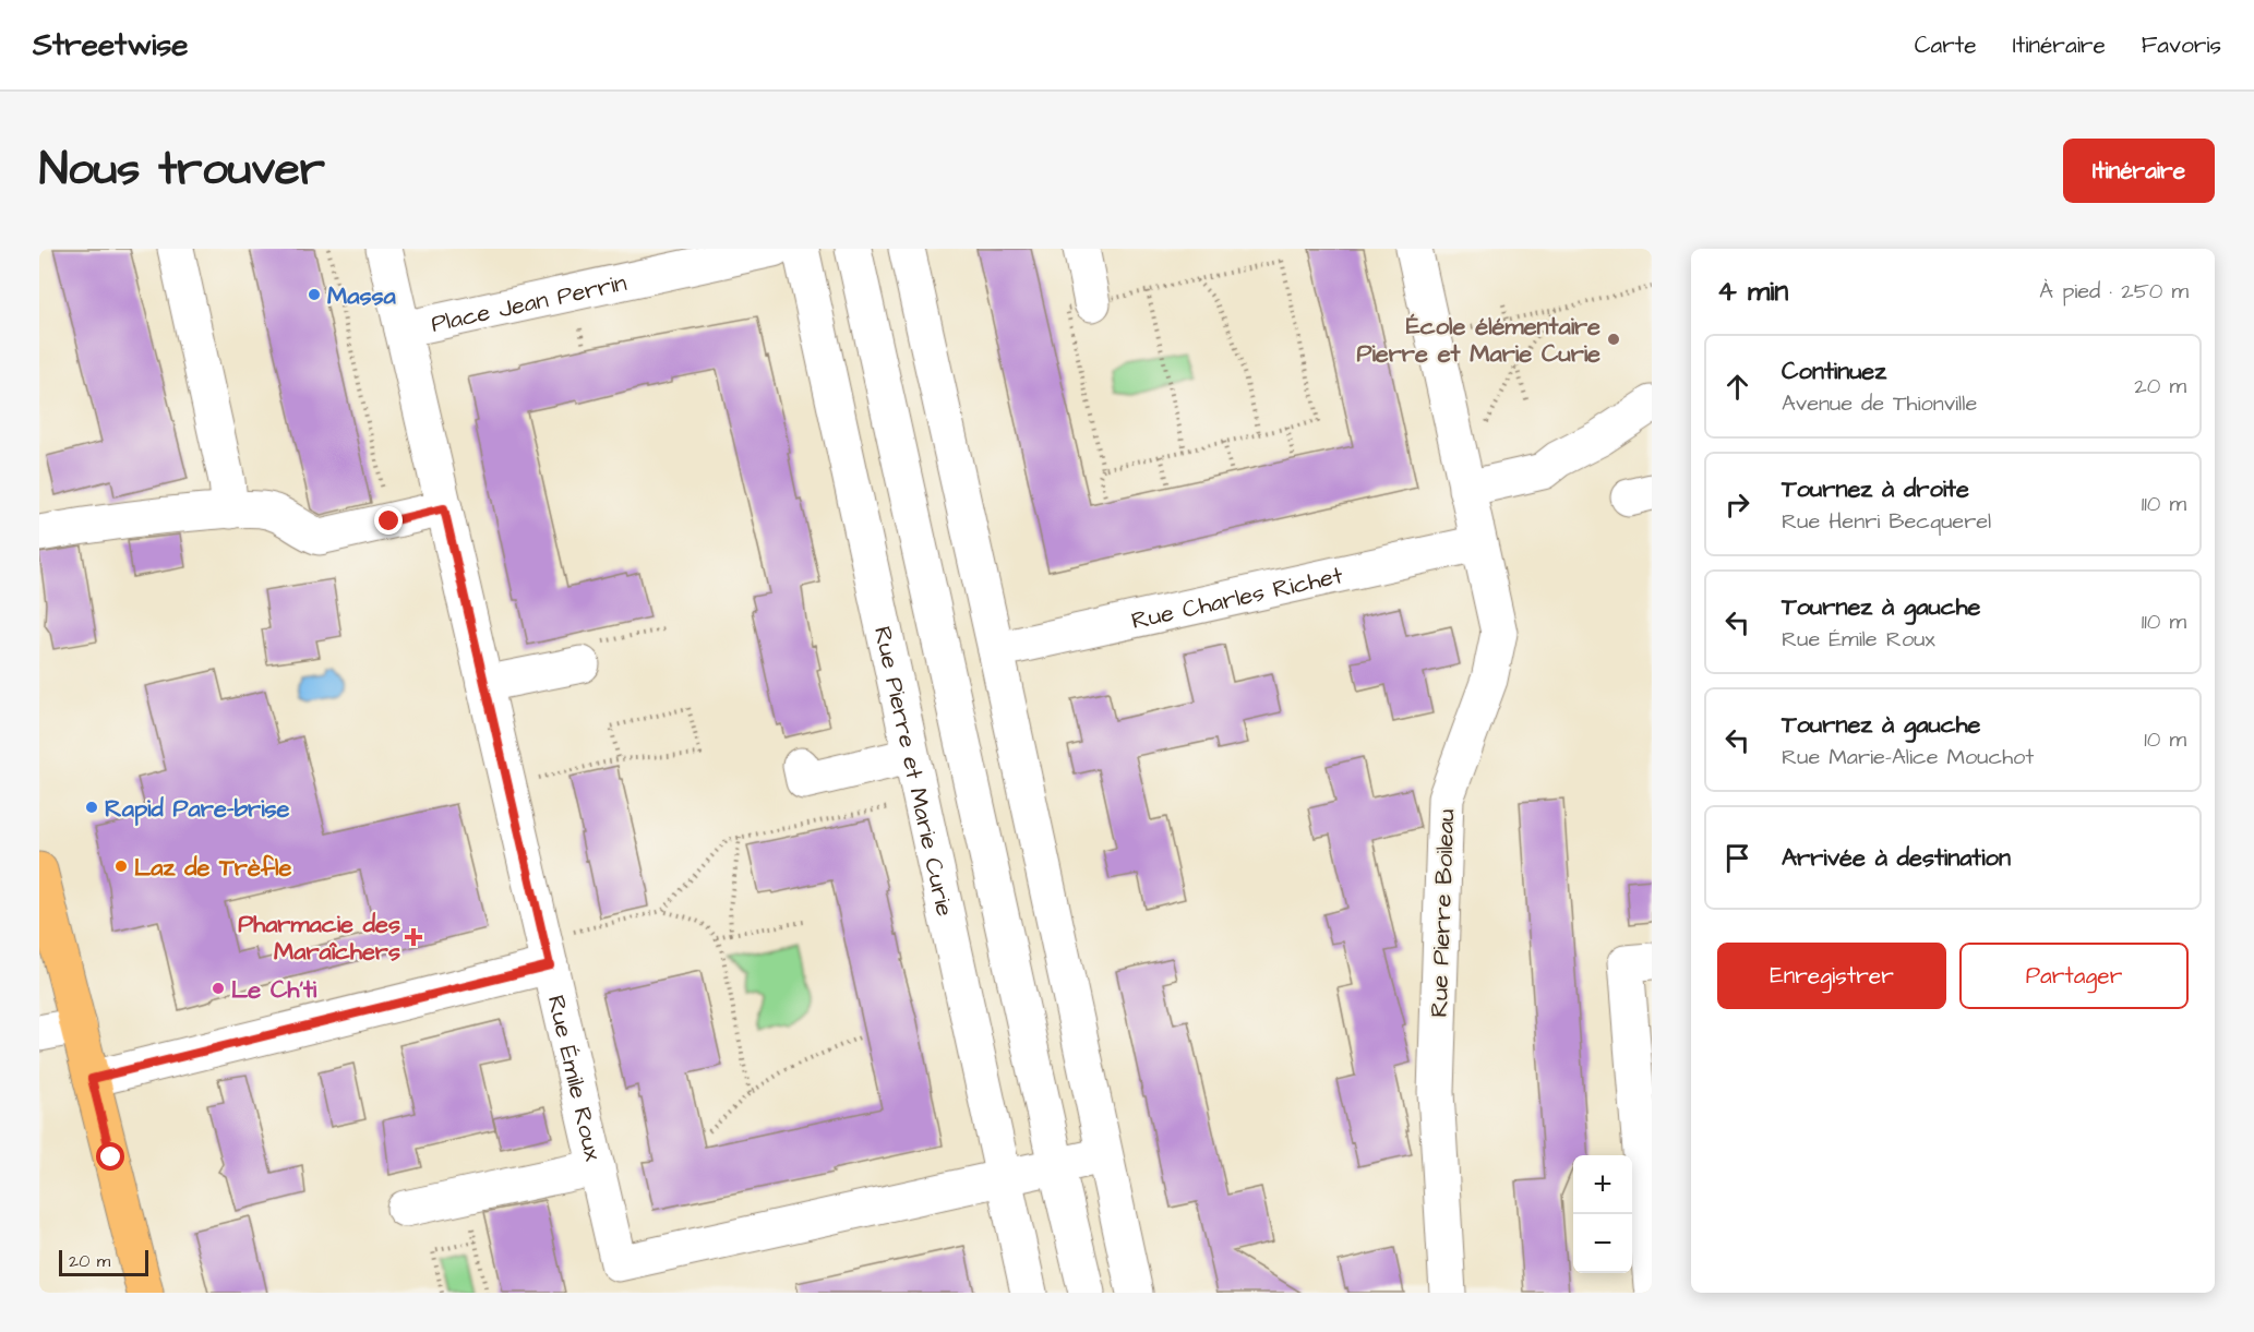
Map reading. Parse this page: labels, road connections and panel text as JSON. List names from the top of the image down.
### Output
{
  "streets": {
    "street": [
      "Place Jean Perrin",
      "Rue Charles Richet",
      "Rue Pierre et Marie Curie",
      "Rue Pierre Boileau",
      "Rue Émile Roux"
    ]
  },
  "crossings": [
    ["Place Jean Perrin", "Rue Émile Roux"],
    ["Rue Charles Richet", "Rue Pierre Boileau"],
    ["Rue Pierre et Marie Curie", "Rue Émile Roux"]
  ],
  "places": {
    "other": [
      "Massa",
      "École élémentaire Pierre et Marie Curie",
      "Rapid Pare-brise",
      "Laz de Trèfle",
      "Le Ch'ti"
    ],
    "health": ["Pharmacie des Maraîchers"]
  },
  "scale_bar": "20 m",
  "page": {
    "header": "Streetwise",
    "nav": ["Carte", "Itinéraire", "Favoris"],
    "title": "Nous trouver",
    "buttons": [
      "Itinéraire",
      ["Enregistrer", "Partager"]
    ],
    "heading": ["4 min", "À pied · 250 m"],
    "list": [
      ["Continuez", "Avenue de Thionville", "20 m"],
      ["Tournez à droite", "Rue Henri Becquerel", "110 m"],
      ["Tournez à gauche", "Rue Émile Roux", "110 m"],
      ["Tournez à gauche", "Rue Marie-Alice Mouchot", "10 m"],
      "Arrivée à destination"
    ],
    "map_buttons": ["+", "−"],
    "scale": "20 m"
  }
}
